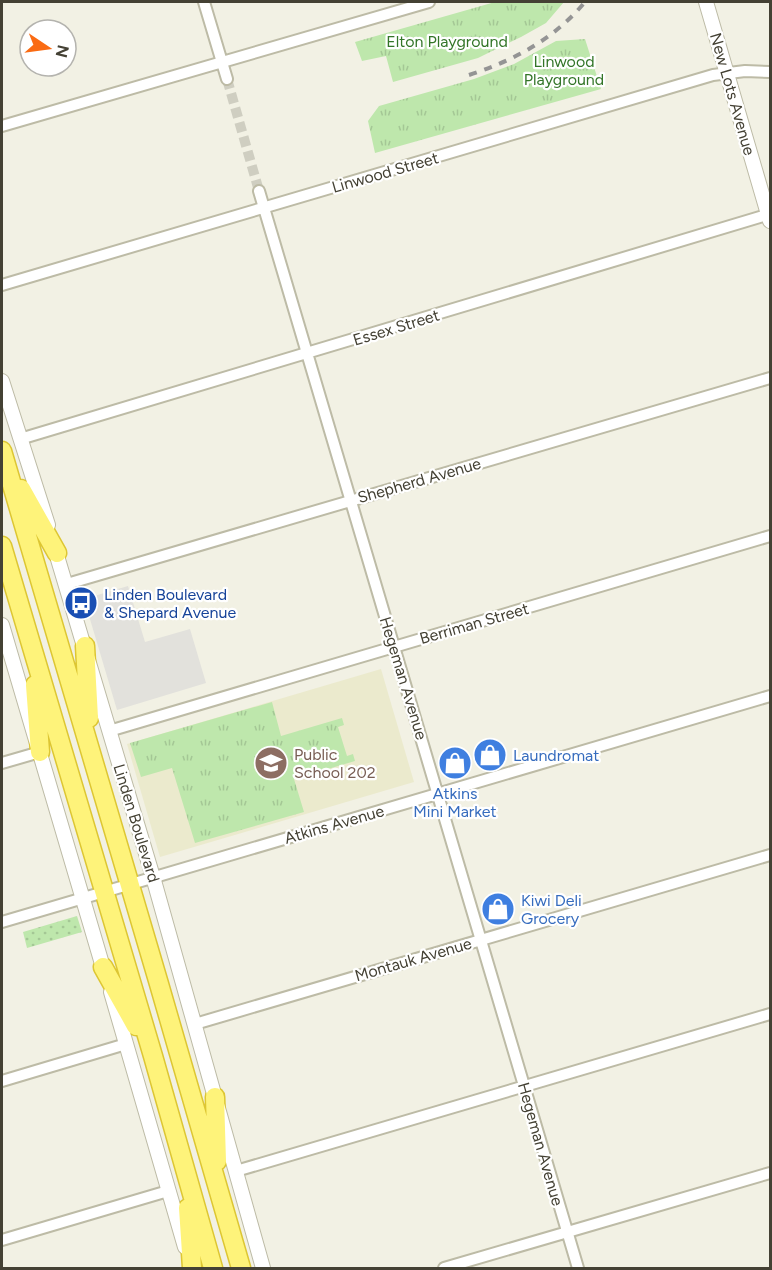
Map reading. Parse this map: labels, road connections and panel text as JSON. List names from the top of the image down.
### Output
{
  "streets": {
    "highway": ["Linden Boulevard"],
    "street": [
      "New Lots Avenue",
      "Linwood Street",
      "Essex Street",
      "Shepherd Avenue",
      "Berriman Street",
      "Hegeman Avenue",
      "Atkins Avenue",
      "Montauk Avenue"
    ]
  },
  "crossings": [
    ["New Lots Avenue", "Linwood Street"],
    ["New Lots Avenue", "Essex Street"],
    ["Linwood Street", "Hegeman Avenue"],
    ["Essex Street", "Hegeman Avenue"],
    ["Essex Street", "Linden Boulevard"],
    ["Shepherd Avenue", "Hegeman Avenue"],
    ["Shepherd Avenue", "Linden Boulevard"],
    ["Berriman Street", "Hegeman Avenue"],
    ["Berriman Street", "Linden Boulevard"],
    ["Hegeman Avenue", "Atkins Avenue"],
    ["Hegeman Avenue", "Montauk Avenue"],
    ["Linden Boulevard", "Atkins Avenue"],
    ["Linden Boulevard", "Montauk Avenue"]
  ],
  "parks": ["Elton Playground", "Linwood Playground"],
  "places": {
    "bus stop": ["Linden Boulevard & Shepard Avenue"],
    "shop": ["Laundromat", "Atkins Mini Market", "Kiwi Deli Grocery"],
    "school or university": ["Public School 202"]
  },
  "north": "right"
}
